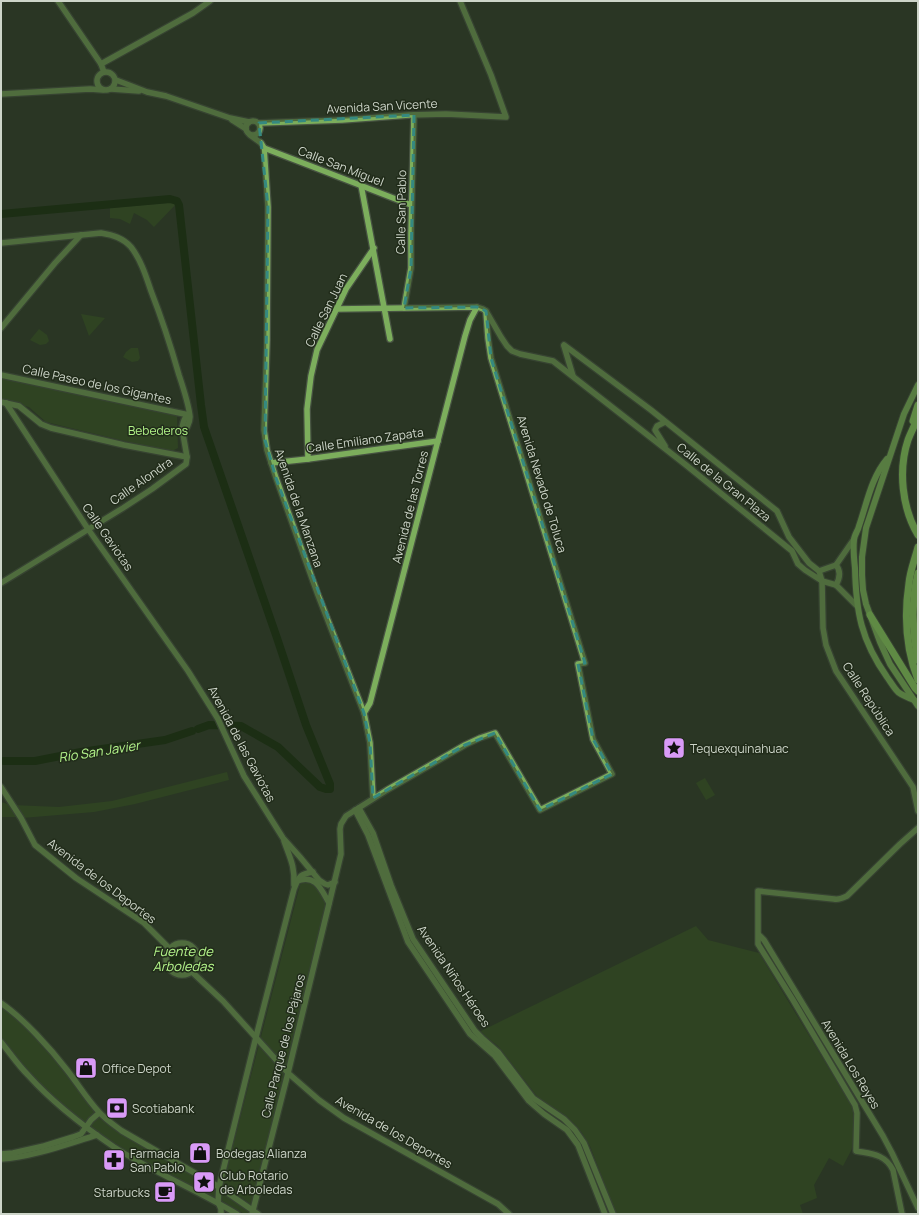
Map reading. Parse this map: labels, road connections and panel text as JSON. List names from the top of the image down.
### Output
{
  "streets": {
    "street": [
      "Avenida San Vicente",
      "Calle San Miguel",
      "Calle San Pablo",
      "Calle San Juan",
      "Calle Paseo de los Gigantes",
      "Calle Emiliano Zapata",
      "Calle Alondra",
      "Calle de la Gran Plaza",
      "Avenida Nevado de Toluca",
      "Avenida de las Torres",
      "Avenida de la Manzana",
      "Calle Gaviotas",
      "Calle República",
      "Avenida de las Gaviotas",
      "Avenida de los Deportes",
      "Avenida Niños Héroes",
      "Calle Parque de los Pájaros",
      "Avenida Los Reyes"
    ]
  },
  "crossings": [
    ["Avenida San Vicente", "Calle San Pablo"],
    ["Avenida San Vicente", "Avenida de la Manzana"],
    ["Calle San Miguel", "Calle San Pablo"],
    ["Calle San Miguel", "Avenida de la Manzana"],
    ["Calle San Juan", "Calle Emiliano Zapata"],
    ["Calle Emiliano Zapata", "Avenida de las Torres"],
    ["Calle Emiliano Zapata", "Avenida de la Manzana"],
    ["Calle Alondra", "Calle Gaviotas"],
    ["Calle de la Gran Plaza", "Avenida Nevado de Toluca"],
    ["Calle de la Gran Plaza", "Avenida de las Torres"],
    ["Calle de la Gran Plaza", "Calle República"],
    ["Avenida Nevado de Toluca", "Avenida de las Torres"],
    ["Avenida Nevado de Toluca", "Calle Parque de los Pájaros"],
    ["Avenida de las Torres", "Avenida de la Manzana"],
    ["Avenida de la Manzana", "Calle Parque de los Pájaros"],
    ["Calle Gaviotas", "Avenida de las Gaviotas"],
    ["Avenida de las Gaviotas", "Calle Parque de los Pájaros"],
    ["Avenida de los Deportes", "Calle Parque de los Pájaros"],
    ["Avenida Niños Héroes", "Calle Parque de los Pájaros"]
  ],
  "water": ["Río San Javier", "Fuente de Arboledas"],
  "parks": ["Bebederos"],
  "places": {
    "place": ["Tequexquinahuac", "Club Rotario de Arboledas"],
    "shop": ["Office Depot", "Bodegas Alianza"],
    "bank": ["Scotiabank"],
    "pharmacy": ["Farmacia San Pablo"],
    "cafe": ["Starbucks"]
  }
}
